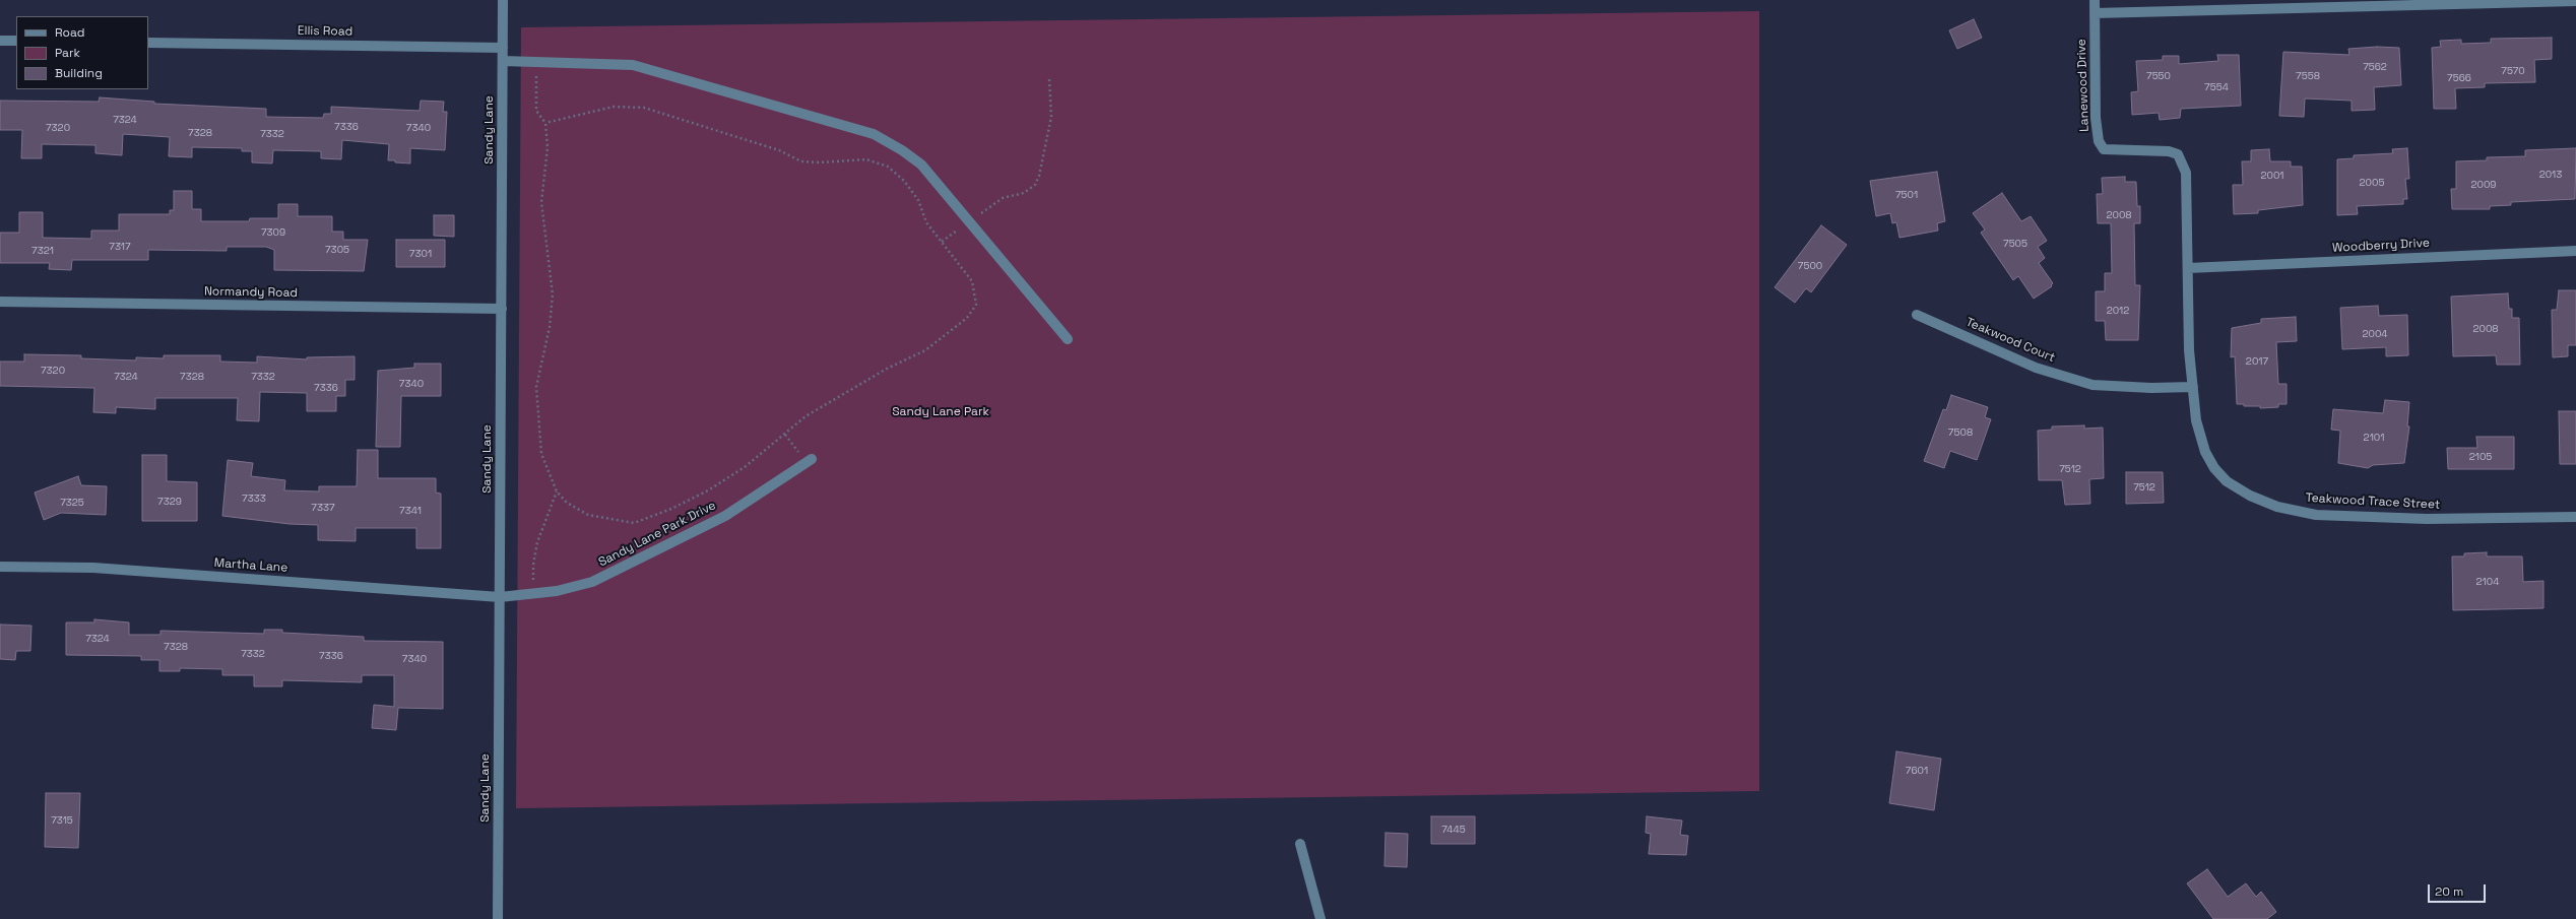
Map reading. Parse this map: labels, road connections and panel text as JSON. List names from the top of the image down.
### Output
{
  "streets": {
    "street": [
      "Ellis Road",
      "Lanewood Drive",
      "Sandy Lane",
      "Woodberry Drive",
      "Normandy Road",
      "Teakwood Court",
      "Teakwood Trace Street",
      "Sandy Lane Park Drive",
      "Martha Lane"
    ]
  },
  "crossings": [
    ["Ellis Road", "Sandy Lane"],
    ["Lanewood Drive", "Woodberry Drive"],
    ["Lanewood Drive", "Teakwood Trace Street"],
    ["Sandy Lane", "Normandy Road"],
    ["Sandy Lane", "Sandy Lane Park Drive"],
    ["Sandy Lane", "Martha Lane"],
    ["Woodberry Drive", "Teakwood Trace Street"],
    ["Teakwood Court", "Teakwood Trace Street"],
    ["Sandy Lane Park Drive", "Martha Lane"]
  ],
  "parks": ["Sandy Lane Park"],
  "house_numbers": [
    "7562",
    "7570",
    "7550",
    "7558",
    "7566",
    "7554",
    "7324",
    "7336",
    "7320",
    "7340",
    "7328",
    "7332",
    "2013",
    "2001",
    "2005",
    "2009",
    "7501",
    "2008",
    "7309",
    "7505",
    "7317",
    "7305",
    "7321",
    "7301",
    "7500",
    "2012",
    "2008",
    "2004",
    "2017",
    "7320",
    "7324",
    "7328",
    "7332",
    "7340",
    "7336",
    "7508",
    "2101",
    "2105",
    "7512",
    "7512",
    "7333",
    "7329",
    "7325",
    "7337",
    "7341",
    "2104",
    "7324",
    "7328",
    "7332",
    "7336",
    "7340",
    "7601",
    "7315",
    "7445"
  ],
  "legend": ["Road", "Park", "Building"],
  "scale_bar": "20 m"
}
